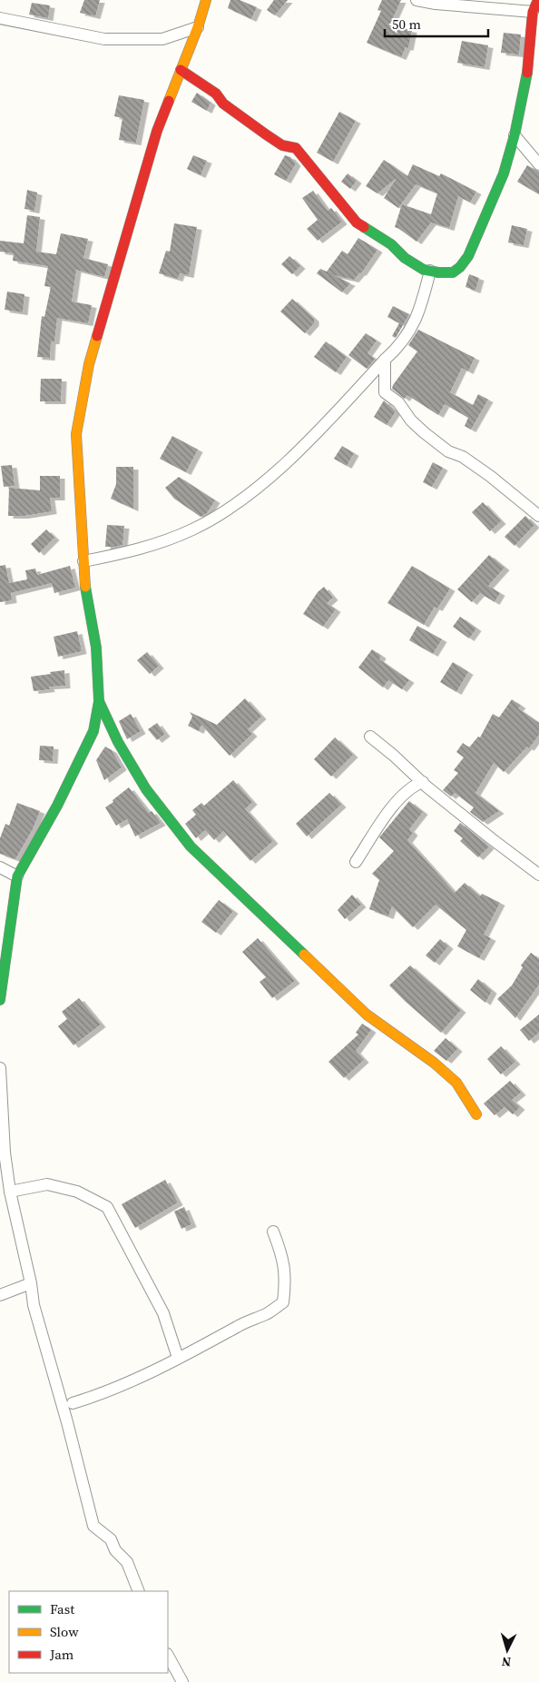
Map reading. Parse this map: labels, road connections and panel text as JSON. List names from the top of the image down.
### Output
{
  "legend": ["Fast", "Slow", "Jam"],
  "scale_bar": "50 m",
  "north": "bottom"
}
